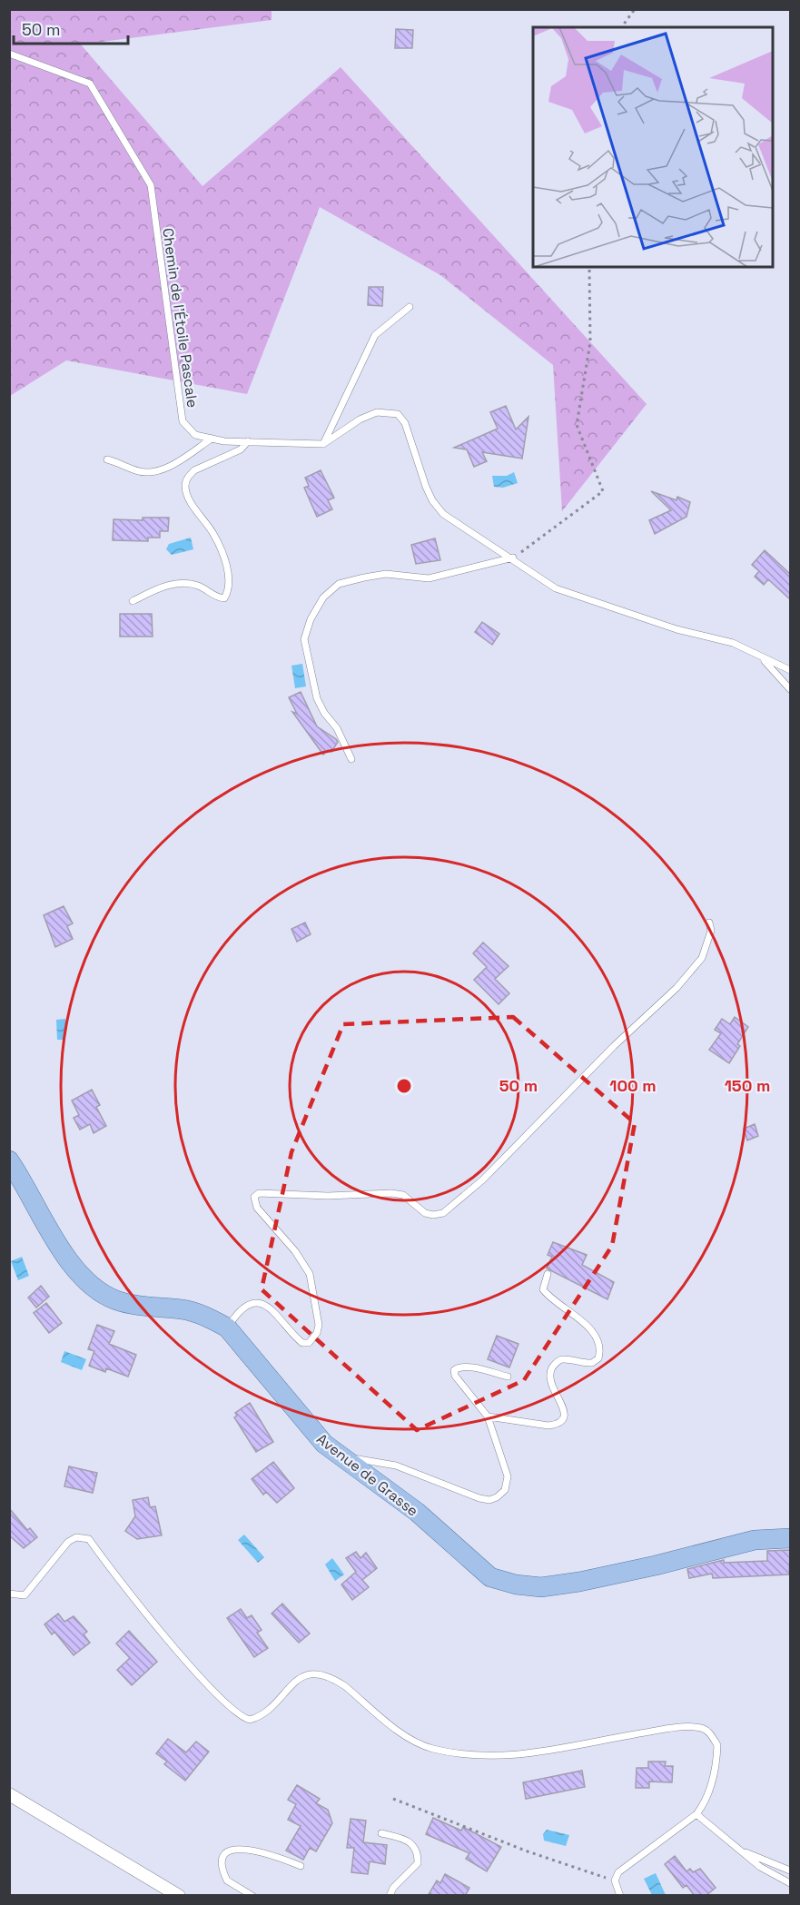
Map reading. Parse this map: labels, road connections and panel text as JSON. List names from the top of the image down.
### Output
{
  "streets": {
    "main road": ["Avenue de Grasse"],
    "lane": ["Chemin de l'Étoile Pascale"]
  },
  "scale_bar": "50 m",
  "rings": ["50 m", "100 m", "150 m"]
}
